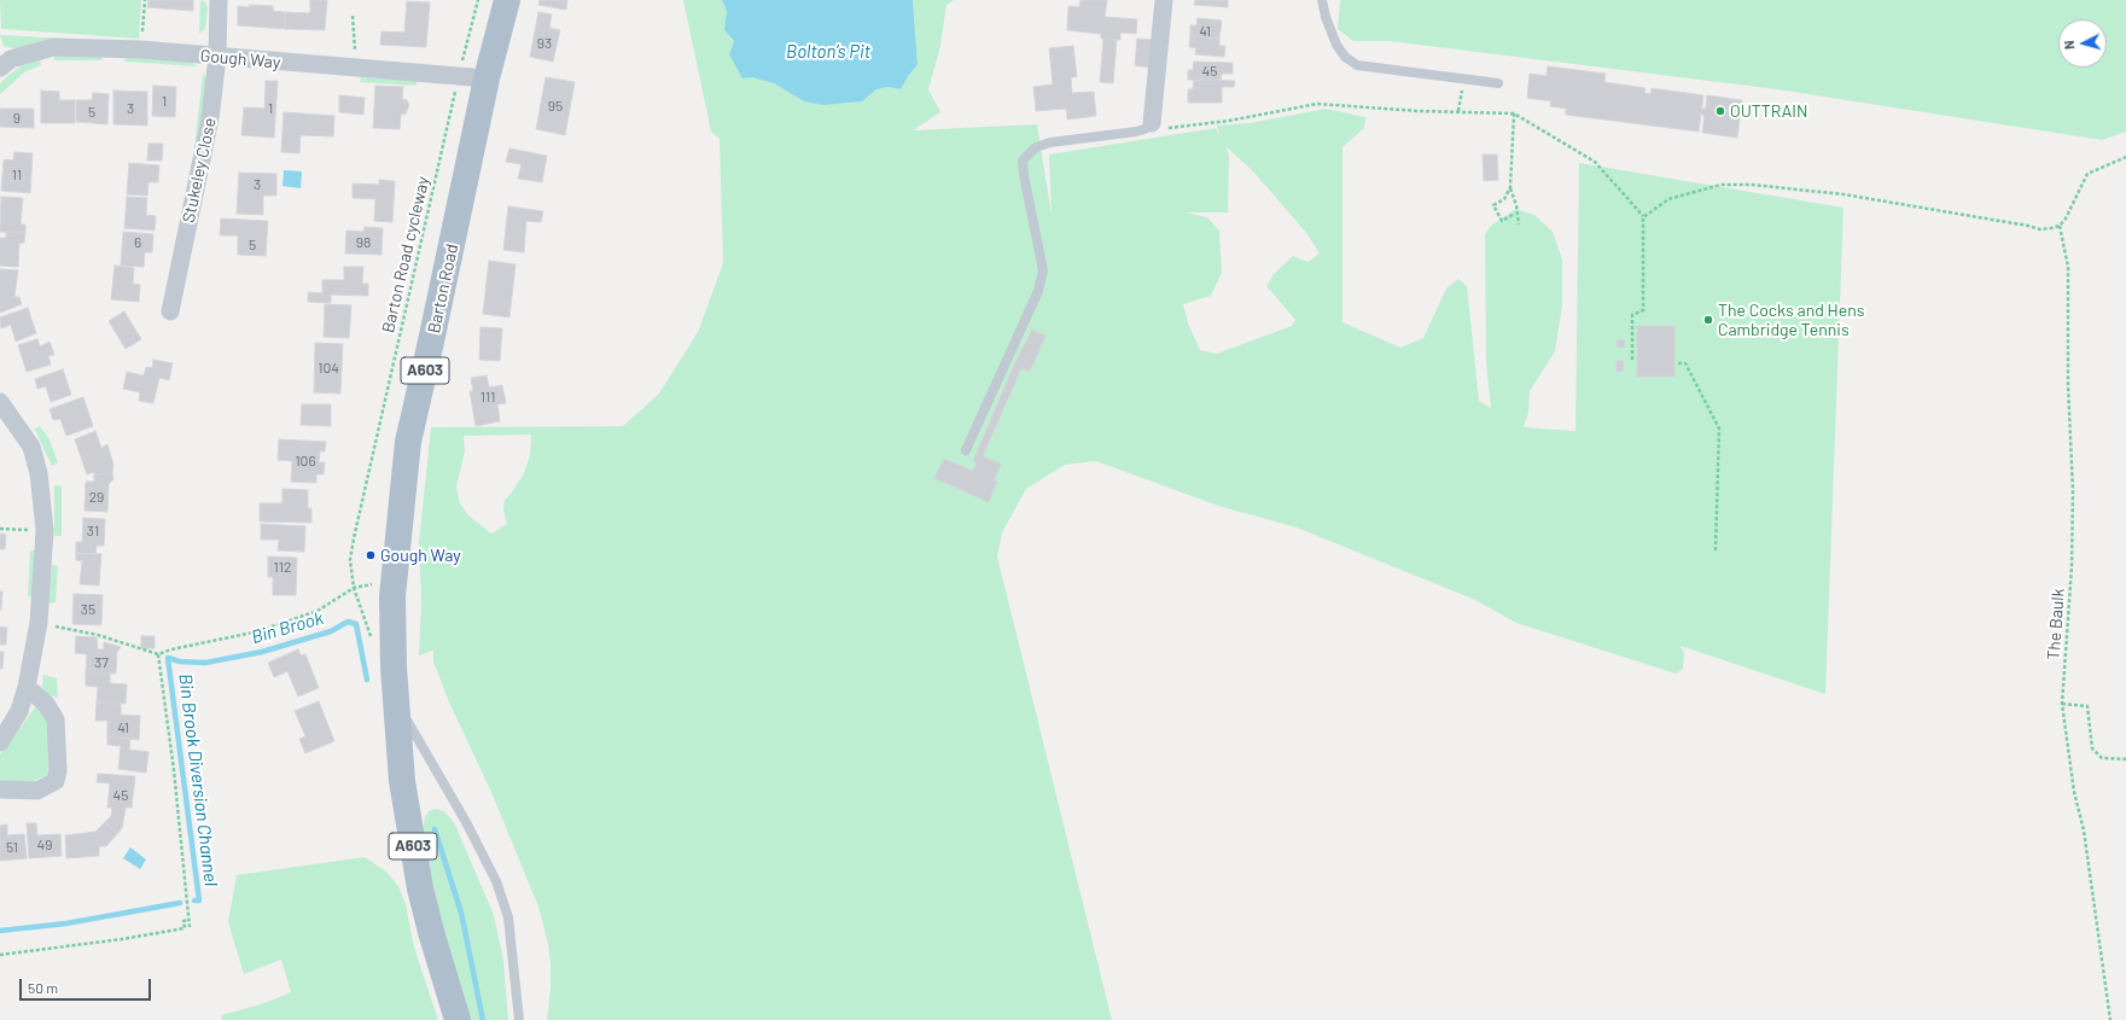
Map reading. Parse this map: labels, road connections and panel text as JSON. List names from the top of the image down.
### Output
{
  "streets": {
    "main road": ["Barton Road", "A603"],
    "street": ["Gough Way", "Stukeley Close"],
    "path": ["Barton Road cycleway", "The Baulk"]
  },
  "crossings": [
    ["Gough Way", "Stukeley Close"],
    ["Gough Way", "Barton Road cycleway"],
    ["Gough Way", "Barton Road"],
    ["Barton Road", "A603"]
  ],
  "water": ["Bolton’s Pit", "Bin Brook", "Bin Brook Diversion Channel"],
  "places": ["OUTTRAIN", "The Cocks and Hens Cambridge Tennis", "Gough Way"],
  "house_numbers": [
    "41",
    "93",
    "45",
    "1",
    "95",
    "3",
    "1",
    "5",
    "9",
    "11",
    "3",
    "6",
    "98",
    "5",
    "104",
    "111",
    "106",
    "29",
    "31",
    "112",
    "35",
    "37",
    "41",
    "45",
    "49",
    "51"
  ],
  "scale_bar": "50 m",
  "north": "left"
}
